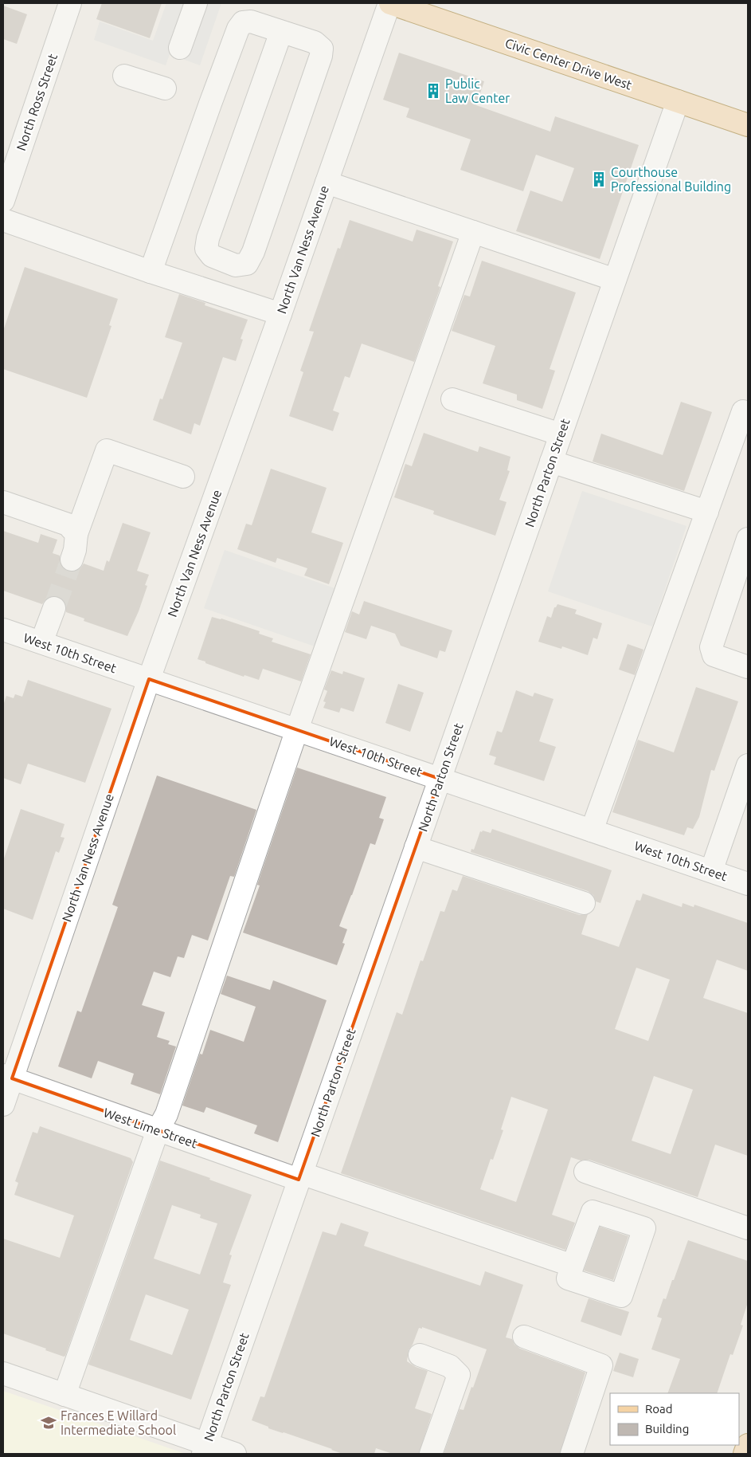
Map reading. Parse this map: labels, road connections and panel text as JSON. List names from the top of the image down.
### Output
{
  "streets": {
    "main road": ["Civic Center Drive West"],
    "street": [
      "North Ross Street",
      "North Van Ness Avenue",
      "North Parton Street",
      "West 10th Street",
      "West Lime Street"
    ]
  },
  "crossings": [
    ["Civic Center Drive West", "North Van Ness Avenue"],
    ["Civic Center Drive West", "North Parton Street"],
    ["North Van Ness Avenue", "West 10th Street"],
    ["North Van Ness Avenue", "West Lime Street"],
    ["North Parton Street", "West 10th Street"],
    ["North Parton Street", "West Lime Street"]
  ],
  "places": {
    "building": ["Public Law Center", "Courthouse Professional Building"],
    "school or university": ["Frances E Willard Intermediate School"]
  },
  "legend": ["Road", "Building"]
}
